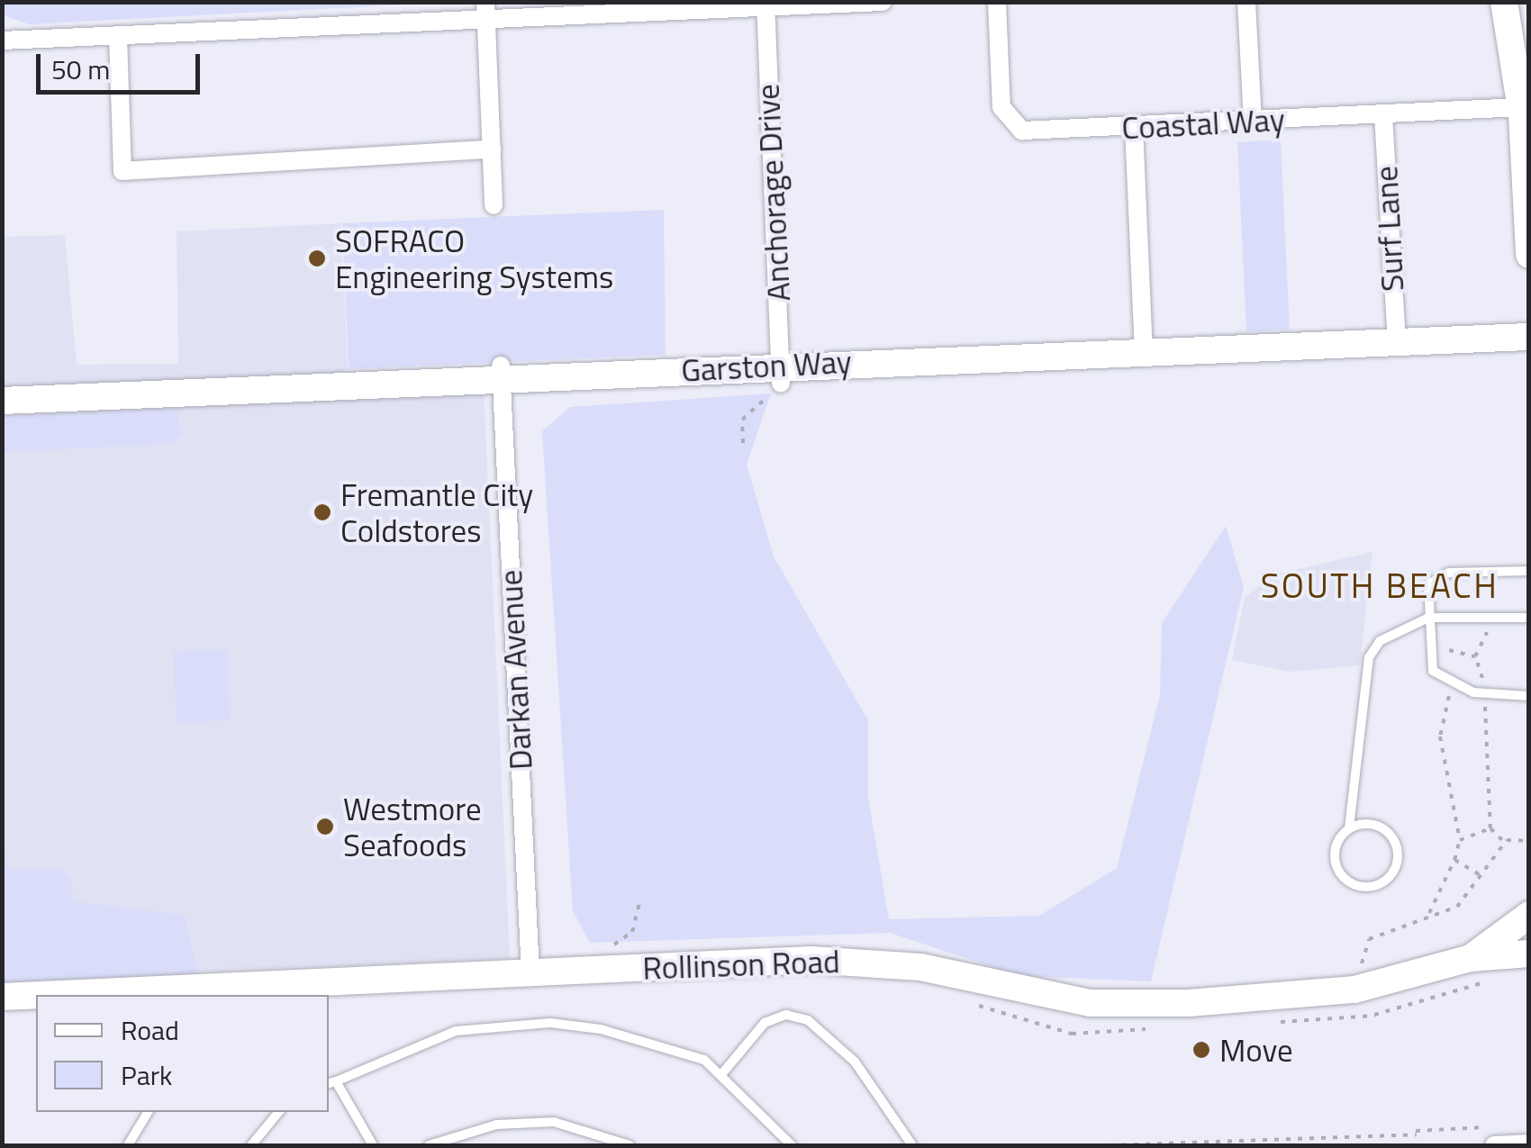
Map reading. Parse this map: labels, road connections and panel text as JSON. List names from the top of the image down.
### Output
{
  "streets": {
    "street": [
      "Coastal Way",
      "Anchorage Drive",
      "Surf Lane",
      "Garston Way",
      "Darkan Avenue",
      "Rollinson Road"
    ]
  },
  "crossings": [
    ["Coastal Way", "Surf Lane"],
    ["Anchorage Drive", "Garston Way"],
    ["Surf Lane", "Garston Way"],
    ["Garston Way", "Darkan Avenue"],
    ["Darkan Avenue", "Rollinson Road"]
  ],
  "districts": ["SOUTH BEACH"],
  "places": [
    "SOFRACO Engineering Systems",
    "Fremantle City Coldstores",
    "Westmore Seafoods",
    "Move"
  ],
  "legend": ["Road", "Park"],
  "scale_bar": "50 m"
}
